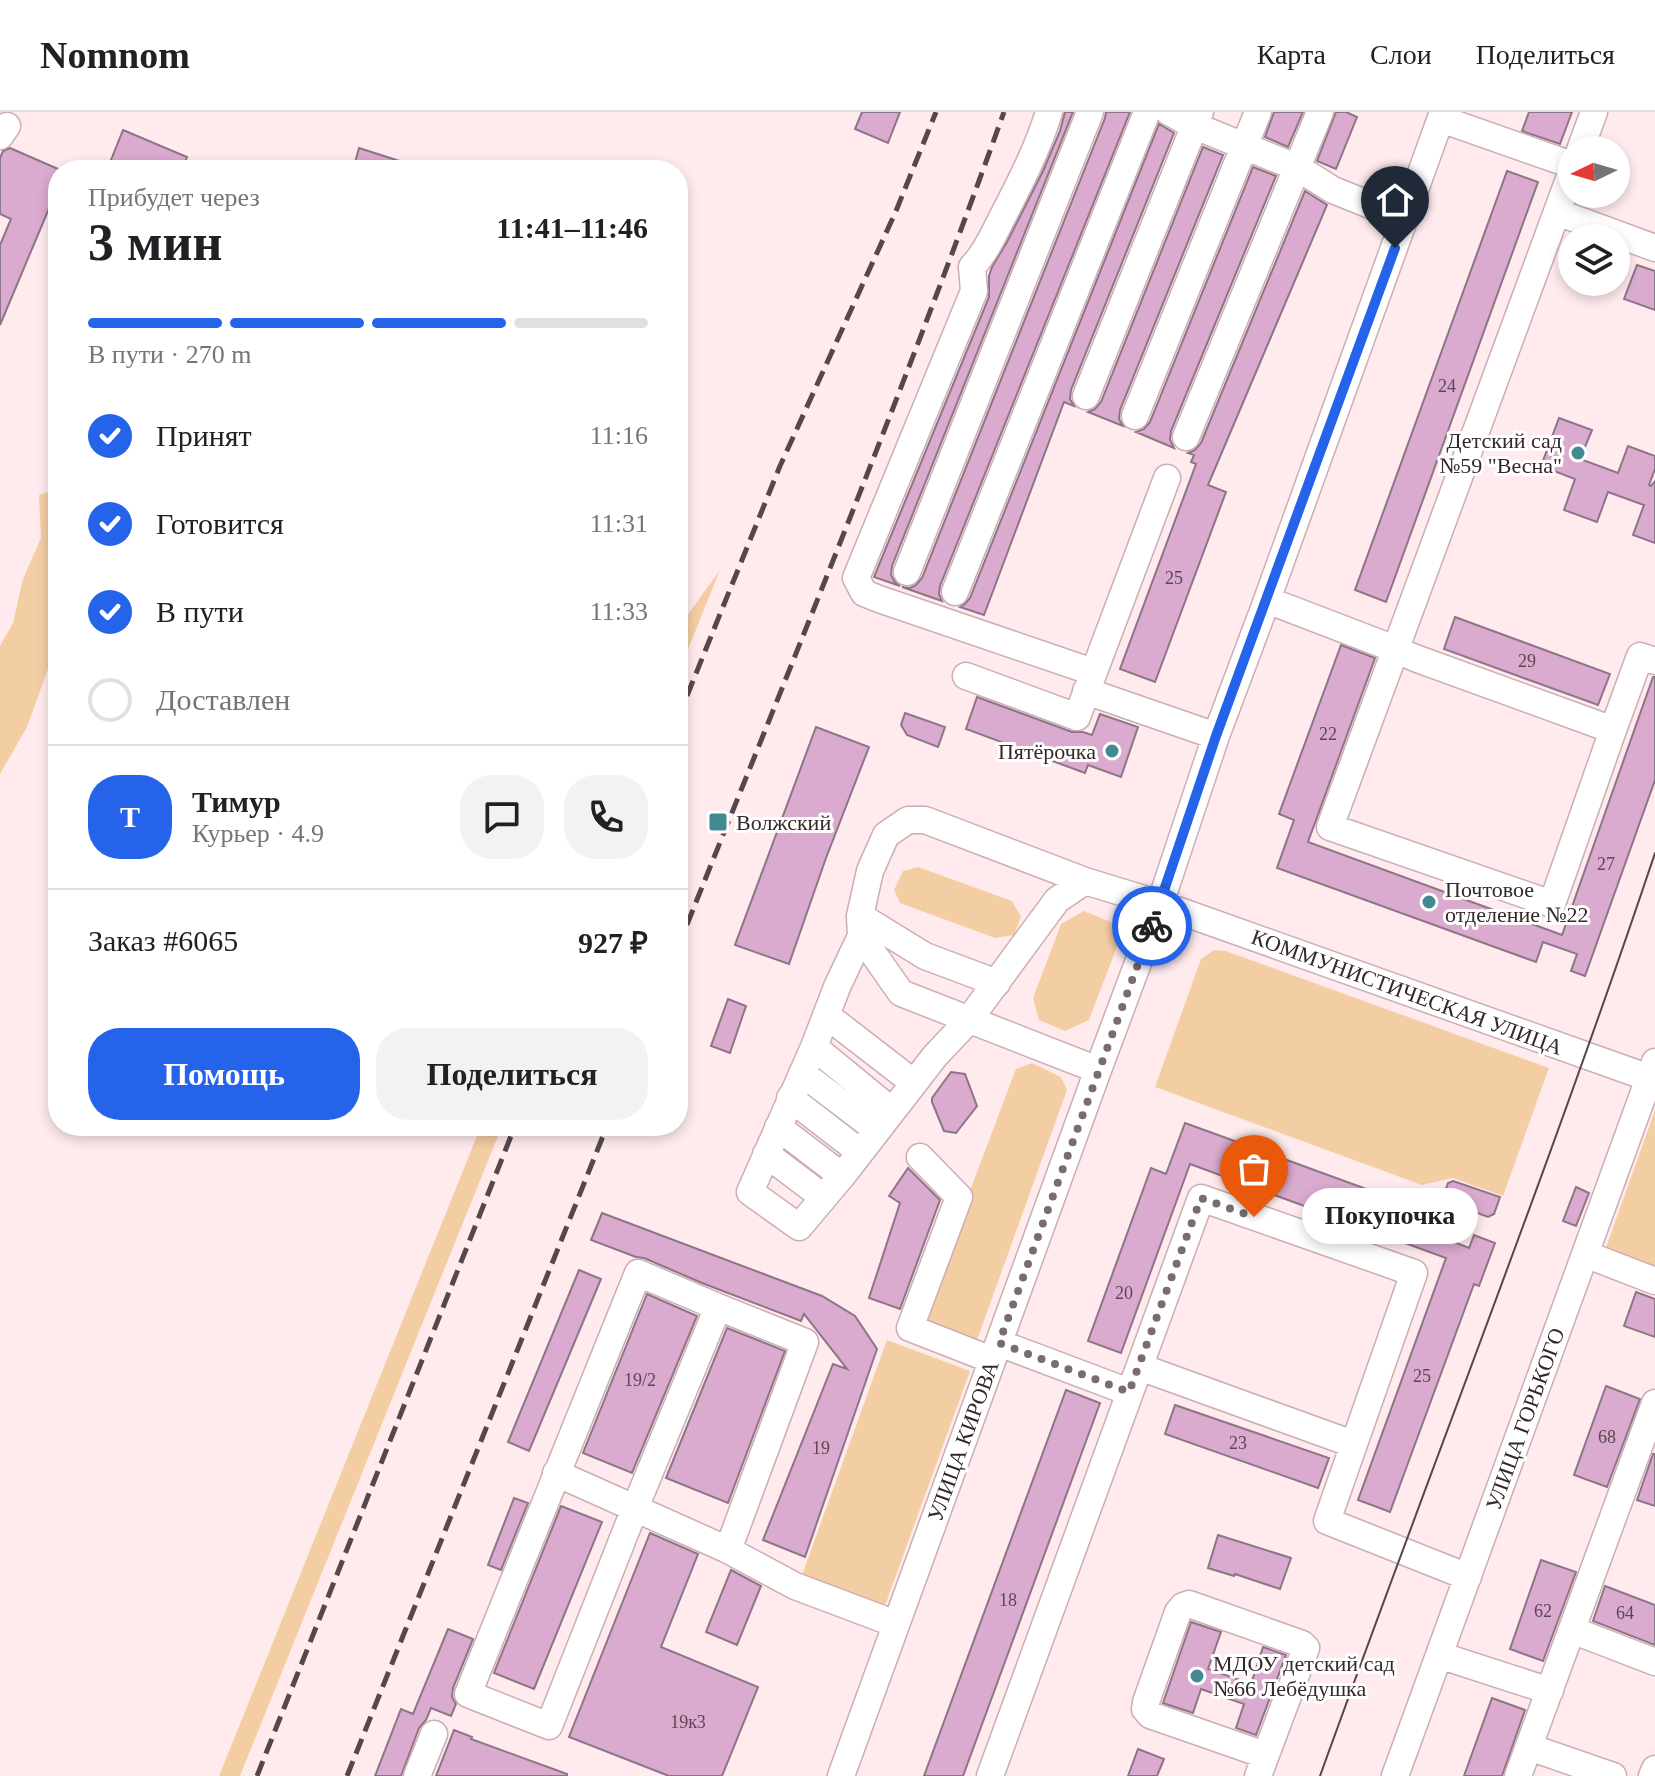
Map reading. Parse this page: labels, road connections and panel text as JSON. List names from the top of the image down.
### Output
{
  "streets": {
    "street": ["КОММУНИСТИЧЕСКАЯ УЛИЦА", "УЛИЦА ГОРЬКОГО", "УЛИЦА КИРОВА"]
  },
  "crossings": [
    ["КОММУНИСТИЧЕСКАЯ УЛИЦА", "УЛИЦА ГОРЬКОГО"],
    ["КОММУНИСТИЧЕСКАЯ УЛИЦА", "УЛИЦА КИРОВА"]
  ],
  "places": {
    "other": [
      "Детский сад №59 \"Весна\"",
      "Пятёрочка",
      "Почтовое отделение №22",
      "Покупочка",
      "МДОУ детский сад №66 Лебёдушка"
    ],
    "transit": ["Волжский"]
  },
  "house_numbers": [
    "24",
    "25",
    "29",
    "22",
    "27",
    "20",
    "25",
    "19/2",
    "68",
    "23",
    "19",
    "18",
    "62",
    "64",
    "19к3"
  ],
  "north": "left",
  "page": {
    "header": "Nomnom",
    "nav": ["Карта", "Слои", "Поделиться"],
    "heading": ["3 мин", "Прибудет через", "11:41–11:46"],
    "panel": [
      "Тимур",
      "Курьер · 4.9",
      "Заказ #6065",
      "927 ₽"
    ],
    "bar": "В пути · 270 m",
    "list": [
      ["Принят", "11:16"],
      ["Готовится", "11:31"],
      ["В пути", "11:33"],
      "Доставлен"
    ],
    "round": "Т",
    "buttons": ["Помощь", "Поделиться"],
    "bubble": "Покупочка"
  }
}
